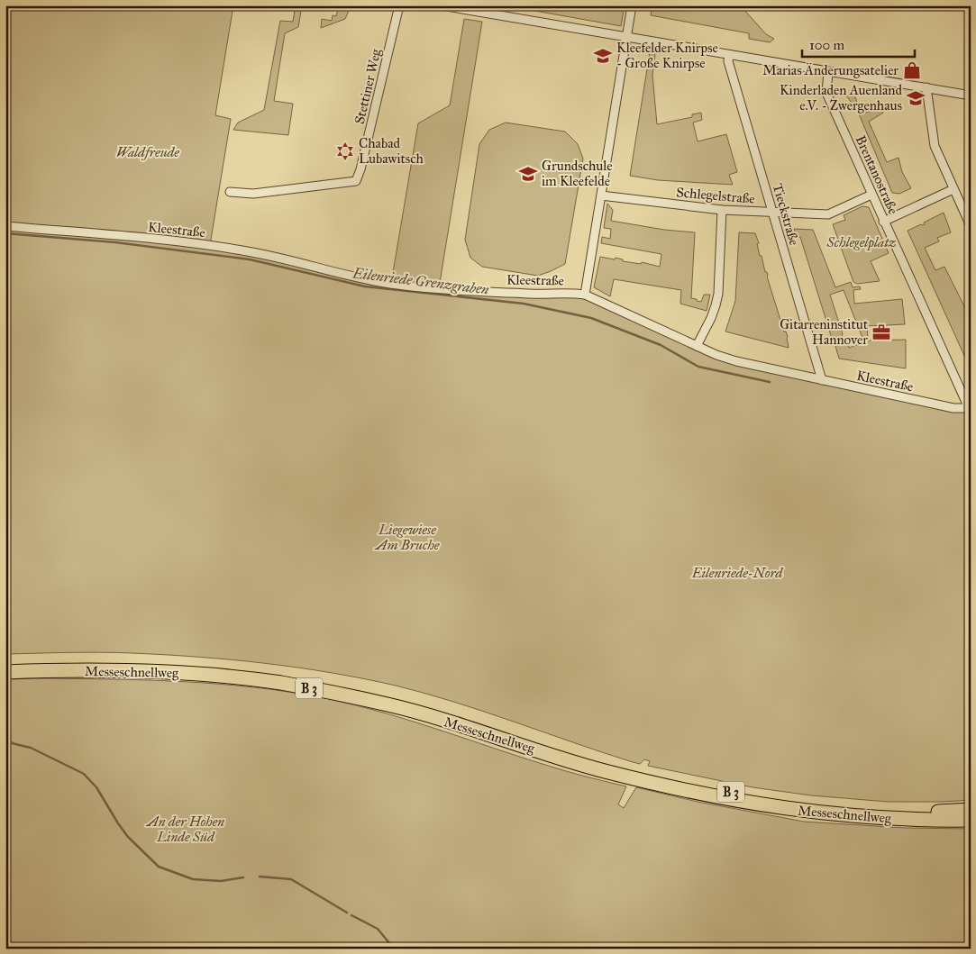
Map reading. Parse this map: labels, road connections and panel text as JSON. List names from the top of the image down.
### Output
{
  "streets": {
    "highway": ["Messeschnellweg", "B 3"],
    "street": [
      "Stettiner Weg",
      "Brentanostraße",
      "Schlegelstraße",
      "Tieckstraße",
      "Kleestraße"
    ]
  },
  "crossings": [
    ["Brentanostraße", "Schlegelstraße"],
    ["Brentanostraße", "Kleestraße"],
    ["Schlegelstraße", "Tieckstraße"],
    ["Tieckstraße", "Kleestraße"]
  ],
  "water": ["Eilenriede Grenzgraben"],
  "parks": [
    "Waldfreude",
    "Schlegelplatz",
    "Liegewiese Am Bruche",
    "Eilenriede-Nord",
    "An der Hohen Linde Süd"
  ],
  "places": {
    "school or university": ["Kleefelder Knirpse - Große Knirpse", "Kinderladen Auenland e.V. - Zwergenhaus", "Grundschule im Kleefelde"],
    "shop": ["Marias Änderungsatelier"],
    "synagogue": ["Chabad Lubawitsch"],
    "office": ["Gitarreninstitut Hannover"]
  },
  "scale_bar": "100 m"
}
